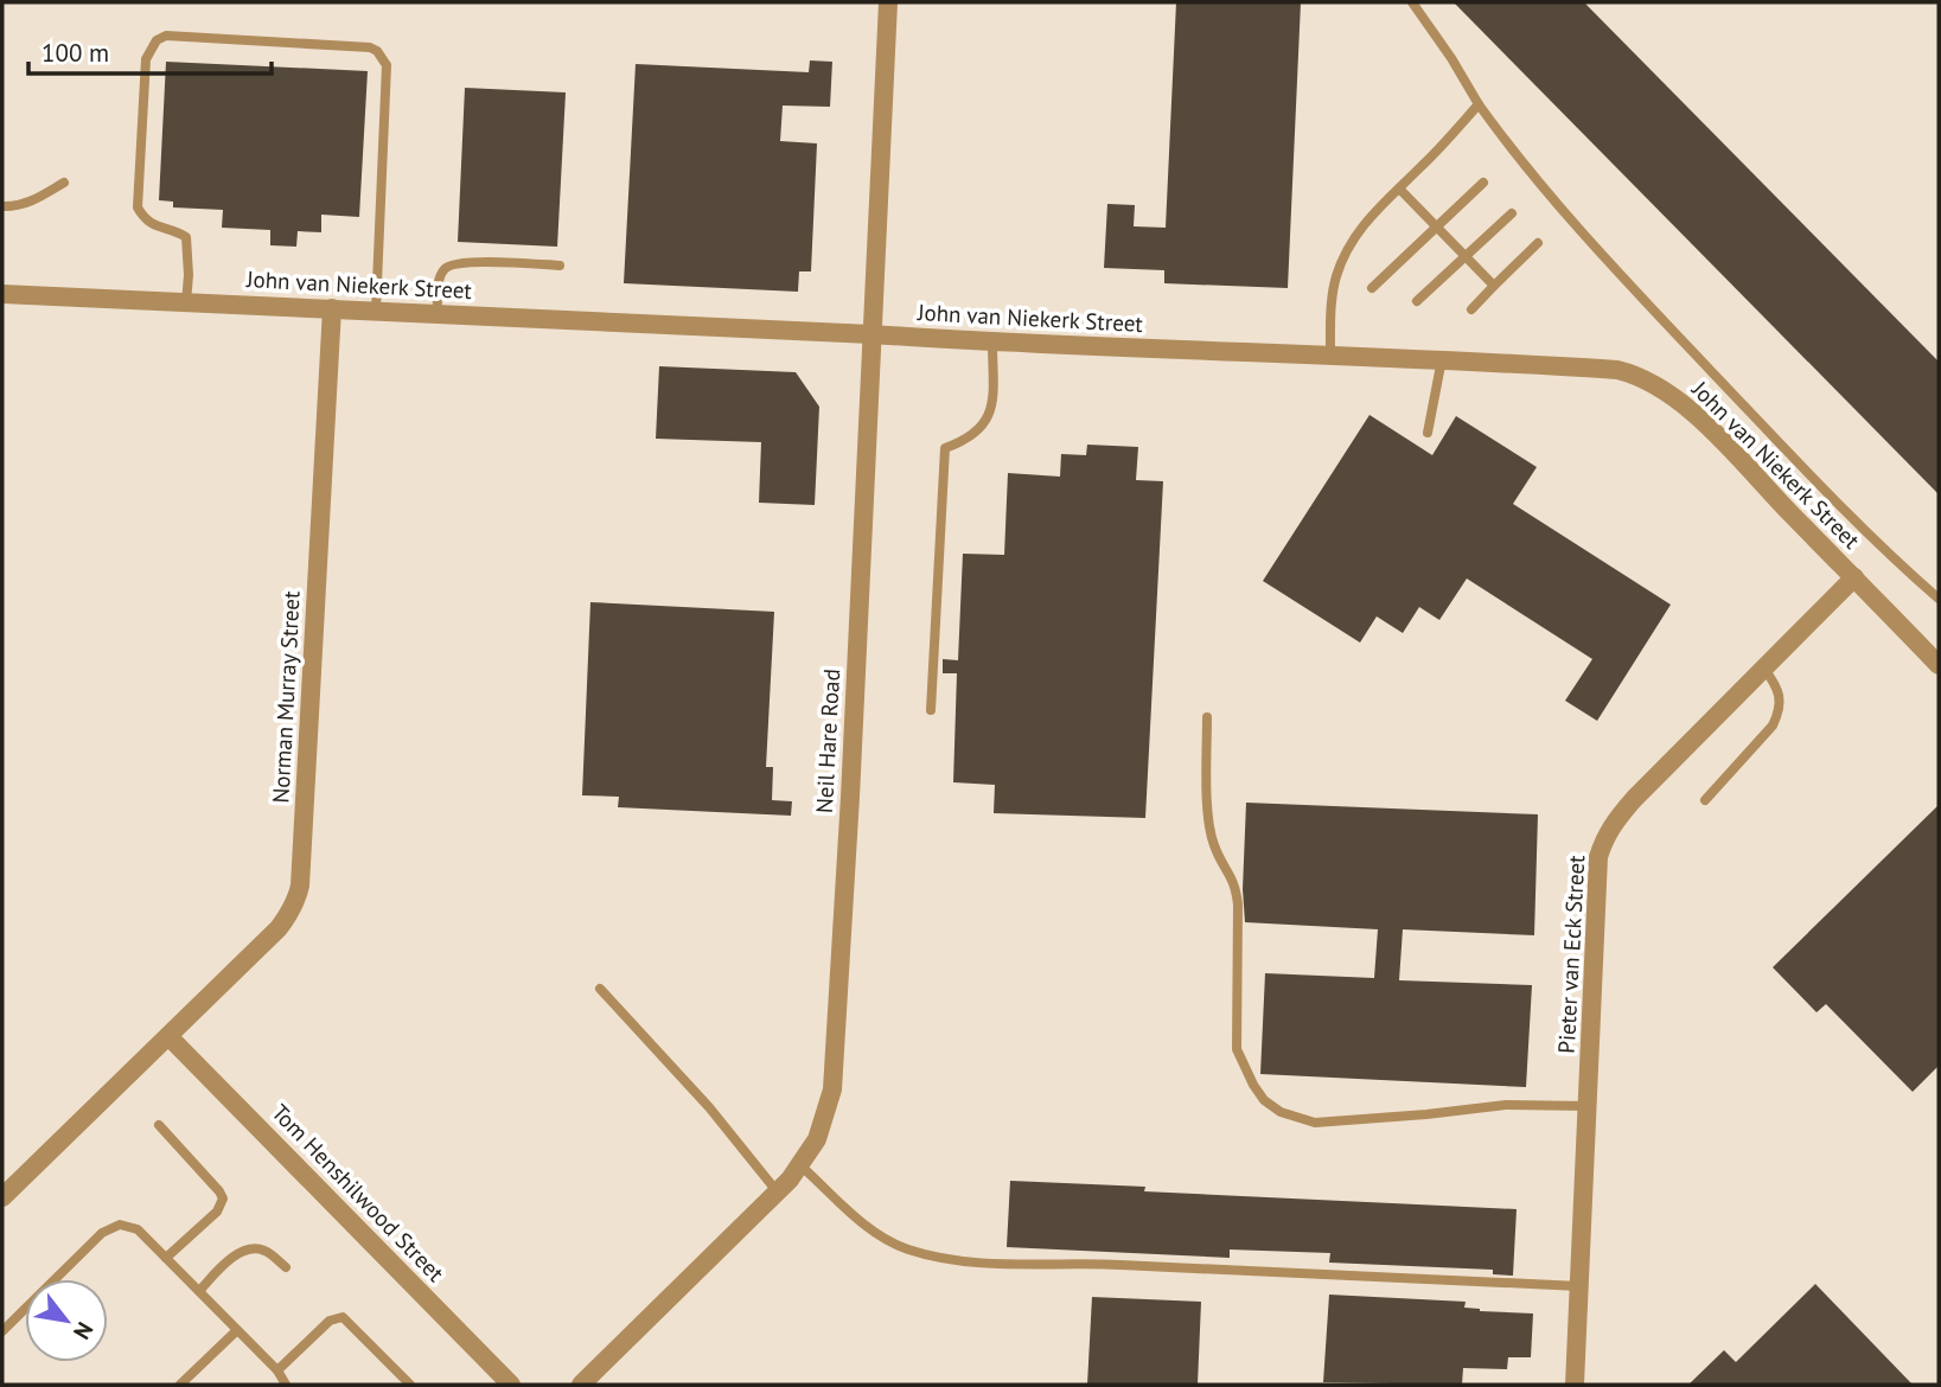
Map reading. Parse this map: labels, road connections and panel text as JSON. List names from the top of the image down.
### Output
{
  "streets": {
    "street": [
      "John van Niekerk Street",
      "Norman Murray Street",
      "Neil Hare Road",
      "Pieter van Eck Street",
      "Tom Henshilwood Street"
    ]
  },
  "crossings": [
    ["John van Niekerk Street", "Norman Murray Street"],
    ["John van Niekerk Street", "Neil Hare Road"],
    ["John van Niekerk Street", "Pieter van Eck Street"],
    ["Norman Murray Street", "Tom Henshilwood Street"]
  ],
  "scale_bar": "100 m",
  "north": "bottom right"
}
